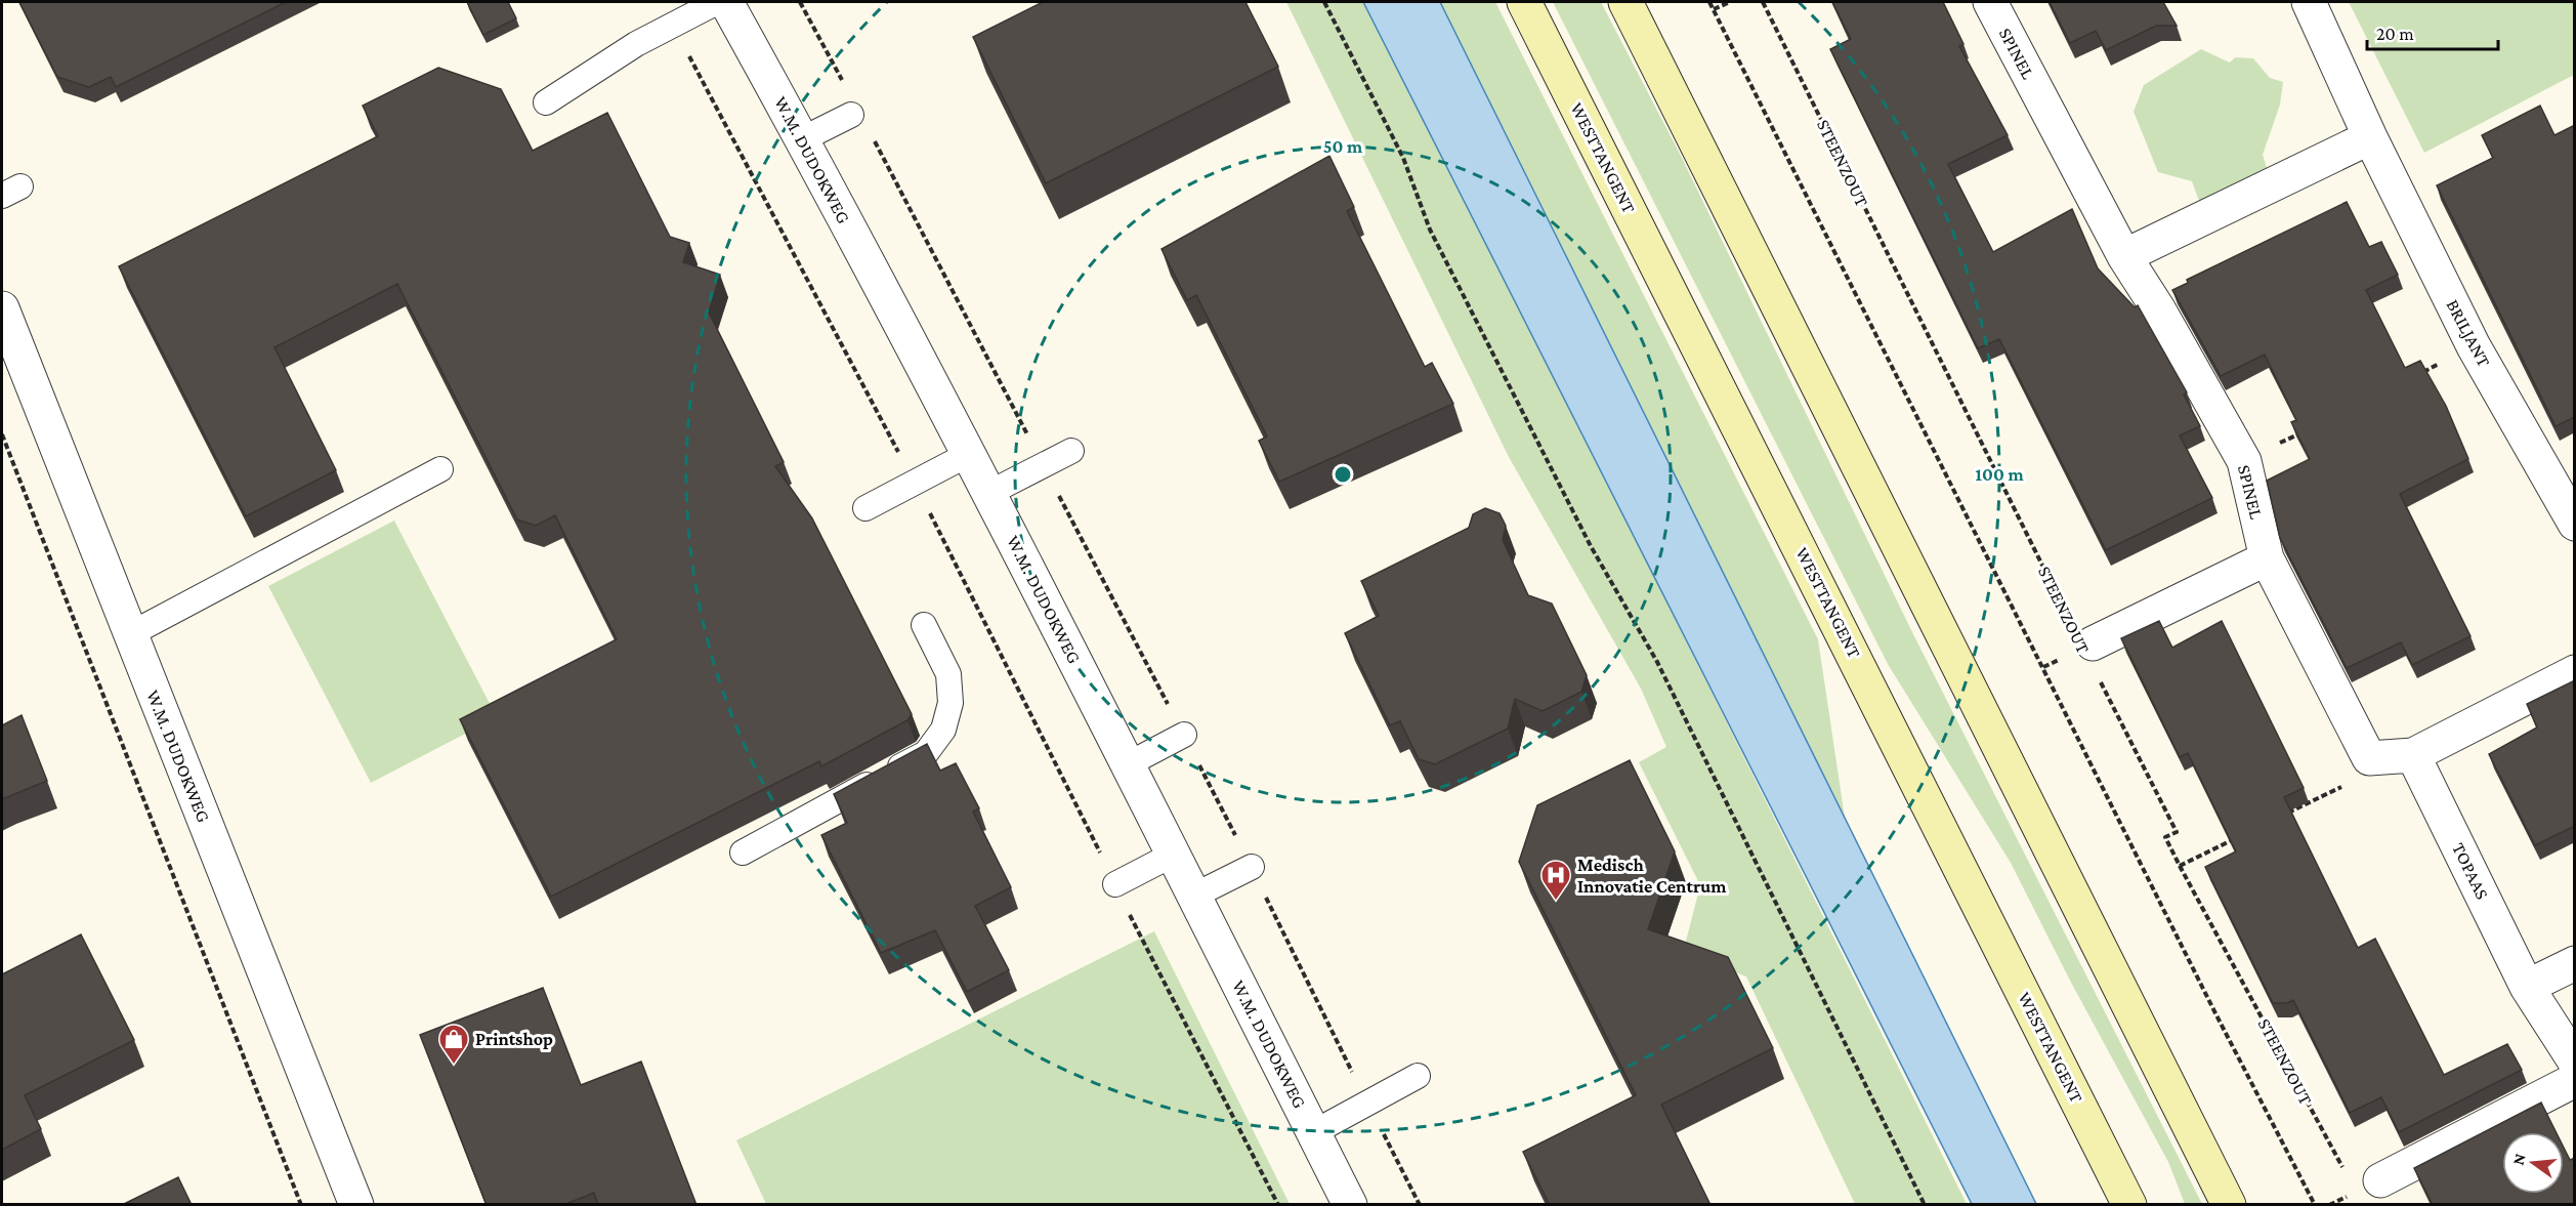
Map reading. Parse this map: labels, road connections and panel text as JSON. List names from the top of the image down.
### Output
{
  "streets": {
    "main road": ["WESTTANGENT"],
    "street": [
      "SPINEL",
      "W.M. DUDOKWEG",
      "STEENZOUT",
      "BRILJANT",
      "TOPAAS"
    ]
  },
  "crossings": [
    ["SPINEL", "STEENZOUT"]
  ],
  "places": {
    "hospital": ["Medisch Innovatie Centrum"],
    "shop": ["Printshop"]
  },
  "scale_bar": "20 m",
  "north": "left",
  "rings": ["50 m", "100 m"]
}
